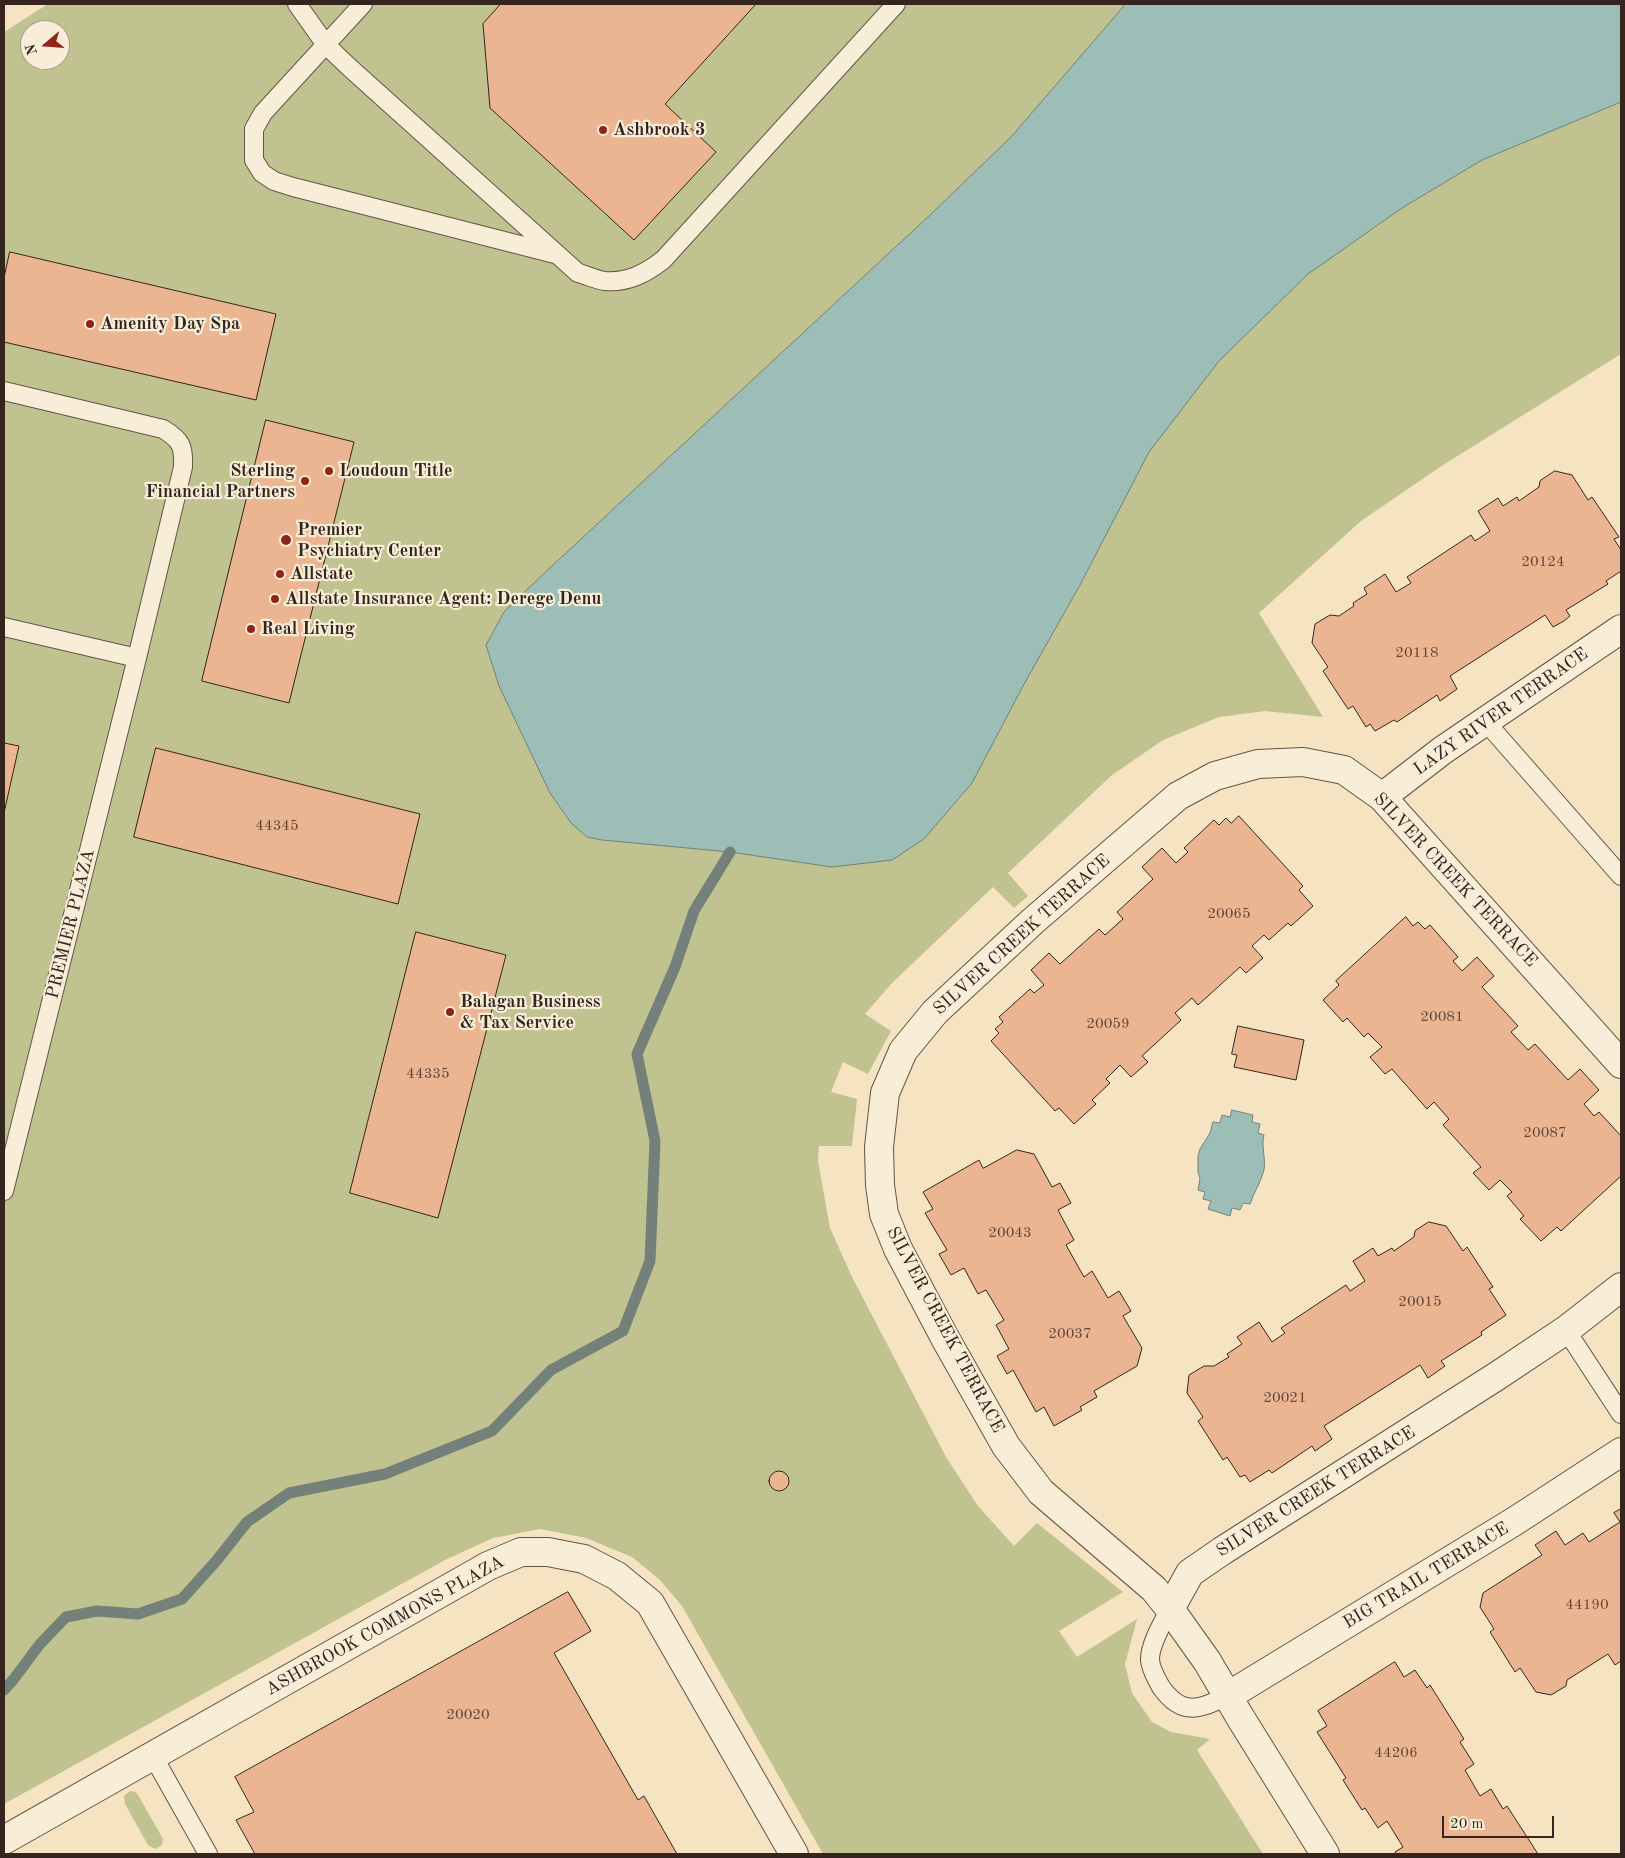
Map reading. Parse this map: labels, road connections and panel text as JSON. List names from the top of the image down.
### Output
{
  "streets": {
    "street": [
      "LAZY RIVER TERRACE",
      "SILVER CREEK TERRACE",
      "BIG TRAIL TERRACE",
      "ASHBROOK COMMONS PLAZA"
    ],
    "lane": ["PREMIER PLAZA"]
  },
  "crossings": [
    ["LAZY RIVER TERRACE", "SILVER CREEK TERRACE"]
  ],
  "places": [
    "Ashbrook 3",
    "Amenity Day Spa",
    "Loudoun Title",
    "Sterling Financial Partners",
    "Premier Psychiatry Center",
    "Allstate",
    "Allstate Insurance Agent: Derege Denu",
    "Real Living",
    "Balagan Business & Tax Service"
  ],
  "house_numbers": [
    "20124",
    "20118",
    "44345",
    "20065",
    "20081",
    "20059",
    "44335",
    "20087",
    "20043",
    "20015",
    "20037",
    "20021",
    "44190",
    "20020",
    "44206"
  ],
  "scale_bar": "20 m",
  "north": "left"
}
